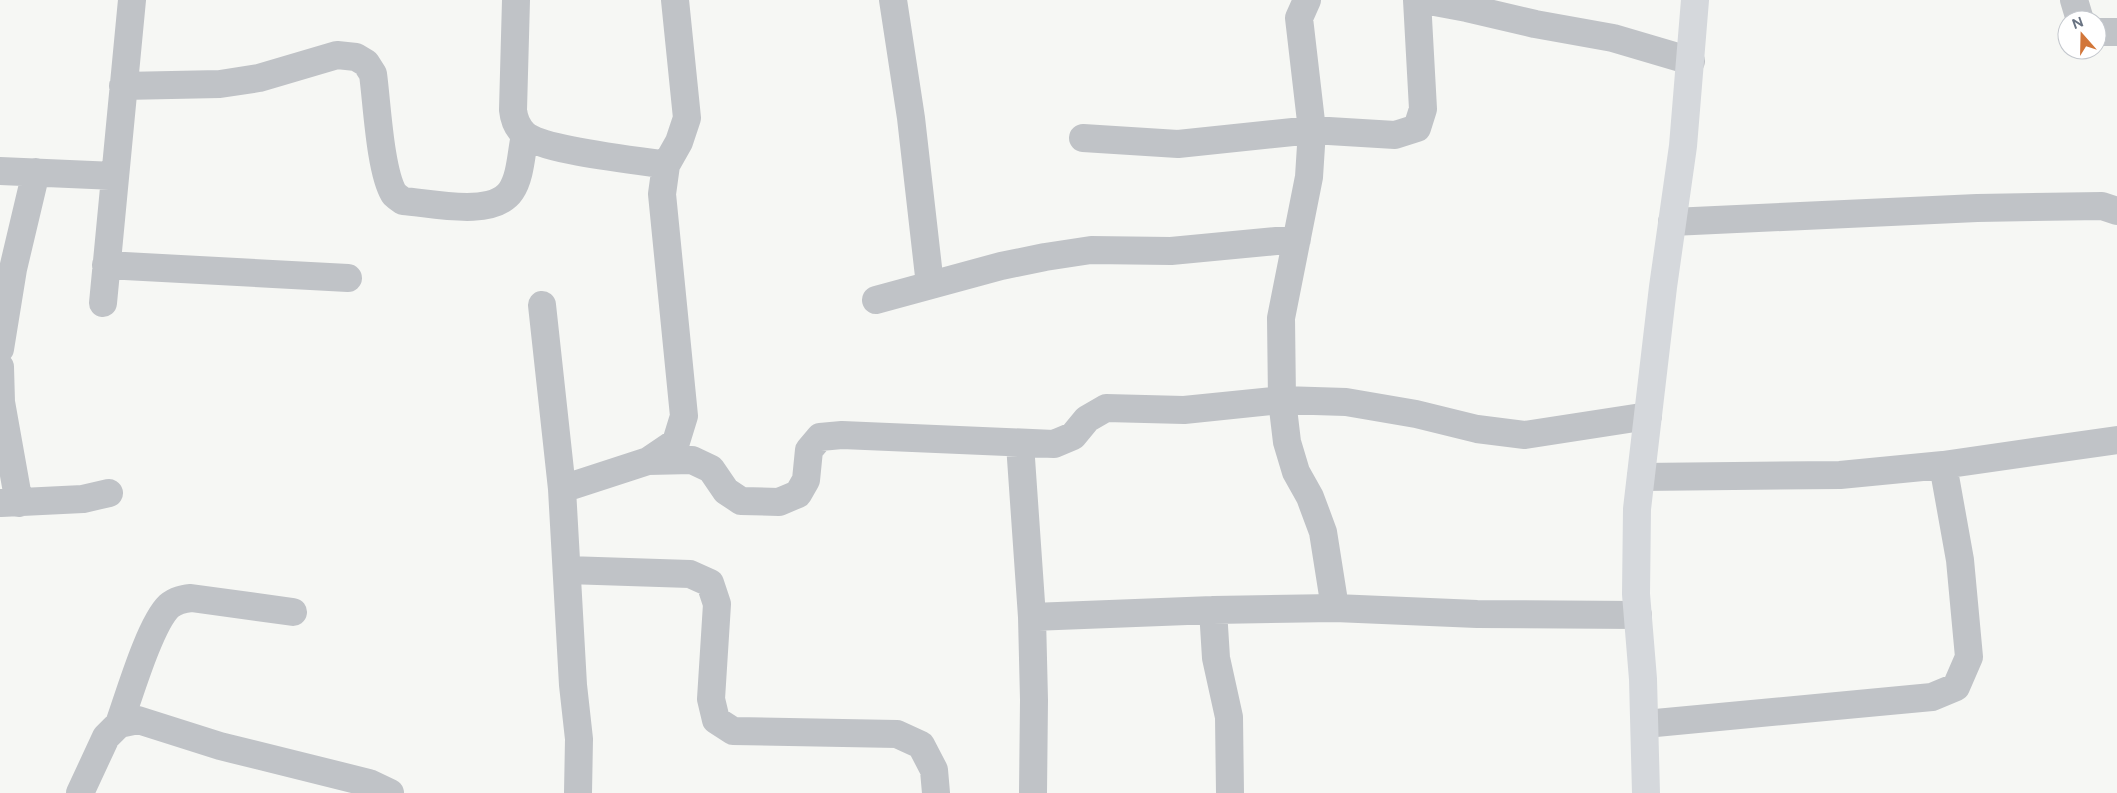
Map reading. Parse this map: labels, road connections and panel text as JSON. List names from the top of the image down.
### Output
{
  "north": "top"
}
